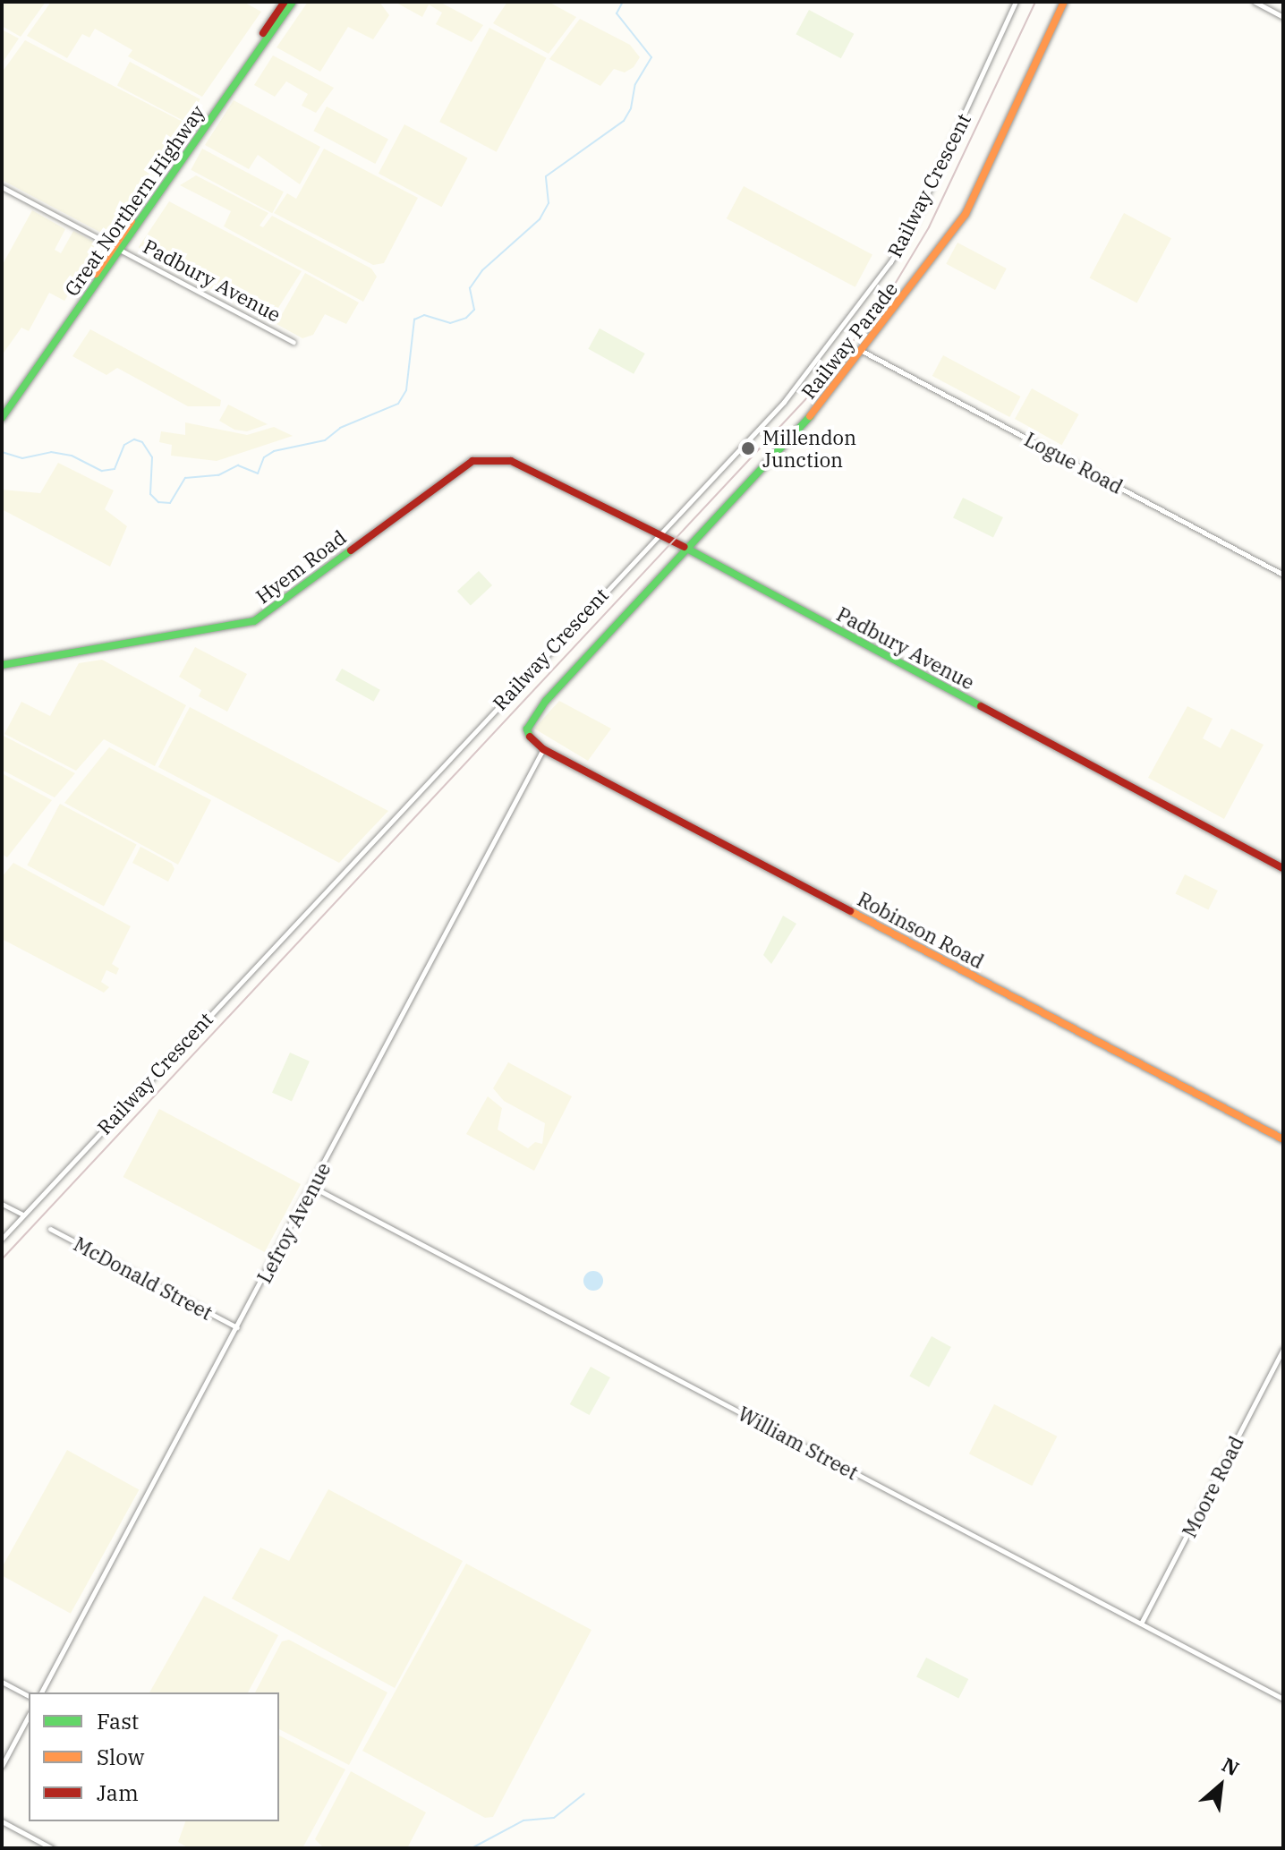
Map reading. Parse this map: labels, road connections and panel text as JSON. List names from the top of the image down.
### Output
{
  "streets": {
    "main road": [
      "Great Northern Highway",
      "Padbury Avenue",
      "Railway Parade",
      "Hyem Road",
      "Robinson Road"
    ],
    "street": [
      "Railway Crescent",
      "Logue Road",
      "Lefroy Avenue",
      "McDonald Street",
      "William Street",
      "Moore Road"
    ]
  },
  "crossings": [
    ["Railway Crescent", "Padbury Avenue"],
    ["Great Northern Highway", "Padbury Avenue"],
    ["Padbury Avenue", "Railway Parade"],
    ["Padbury Avenue", "Hyem Road"],
    ["Railway Parade", "Logue Road"],
    ["Railway Parade", "Robinson Road"],
    ["Railway Parade", "Lefroy Avenue"],
    ["Robinson Road", "Lefroy Avenue"],
    ["Lefroy Avenue", "McDonald Street"],
    ["Lefroy Avenue", "William Street"],
    ["William Street", "Moore Road"]
  ],
  "places": ["Millendon Junction"],
  "legend": ["Fast", "Slow", "Jam"],
  "north": "top right"
}
